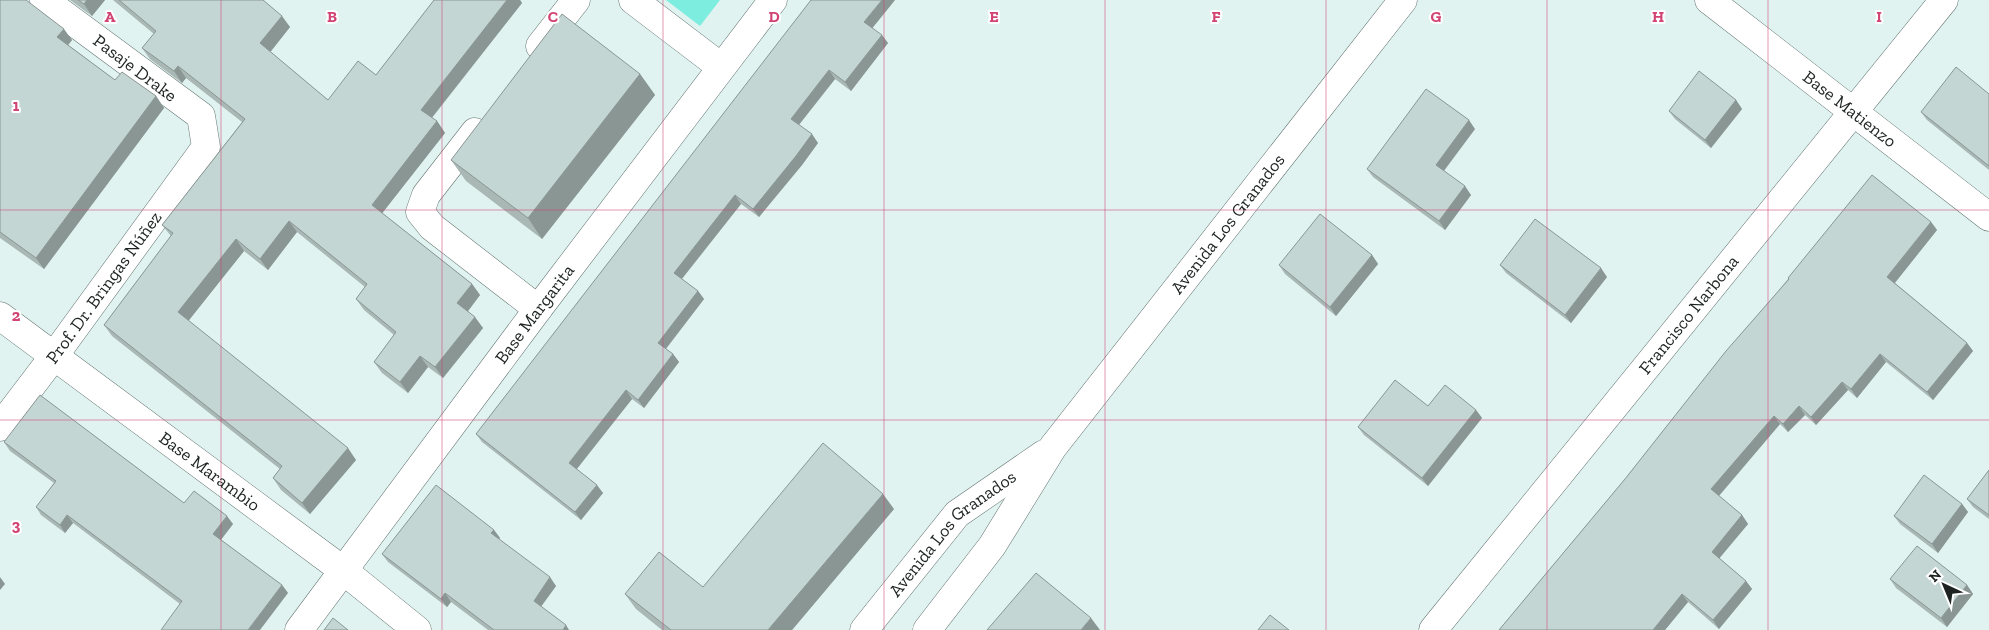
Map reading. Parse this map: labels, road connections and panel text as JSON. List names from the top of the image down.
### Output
{
  "streets": {
    "street": [
      "Pasaje Drake",
      "Base Matienzo",
      "Avenida Los Granados",
      "Prof. Dr. Bringas Núñez",
      "Base Margarita",
      "Francisco Narbona",
      "Base Marambio"
    ]
  },
  "crossings": [
    ["Pasaje Drake", "Prof. Dr. Bringas Núñez"],
    ["Base Matienzo", "Francisco Narbona"],
    ["Prof. Dr. Bringas Núñez", "Base Marambio"],
    ["Base Margarita", "Base Marambio"]
  ],
  "north": "top left",
  "grid": {
    "columns": [
      "A",
      "B",
      "C",
      "D",
      "E",
      "F",
      "G",
      "H",
      "I"
    ],
    "rows": ["1", "2", "3"]
  }
}
